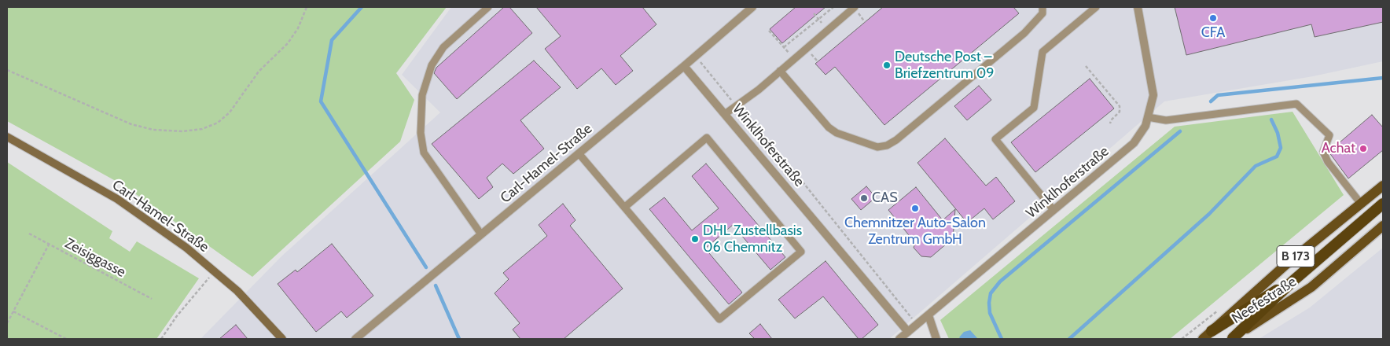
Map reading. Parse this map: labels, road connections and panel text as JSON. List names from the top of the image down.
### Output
{
  "streets": {
    "highway": ["B 173", "Neefestraße"],
    "main road": ["Carl-Hamel-Straße"],
    "street": ["Winklhoferstraße"],
    "path": ["Zeisiggasse"]
  },
  "crossings": [
    ["Winklhoferstraße", "Carl-Hamel-Straße"],
    ["B 173", "Neefestraße"]
  ],
  "places": [
    "CFA",
    "Deutsche Post – Briefzentrum 09",
    "Achat",
    "CAS",
    "Chemnitzer Auto-Salon Zentrum GmbH",
    "DHL Zustellbasis 06 Chemnitz"
  ]
}
